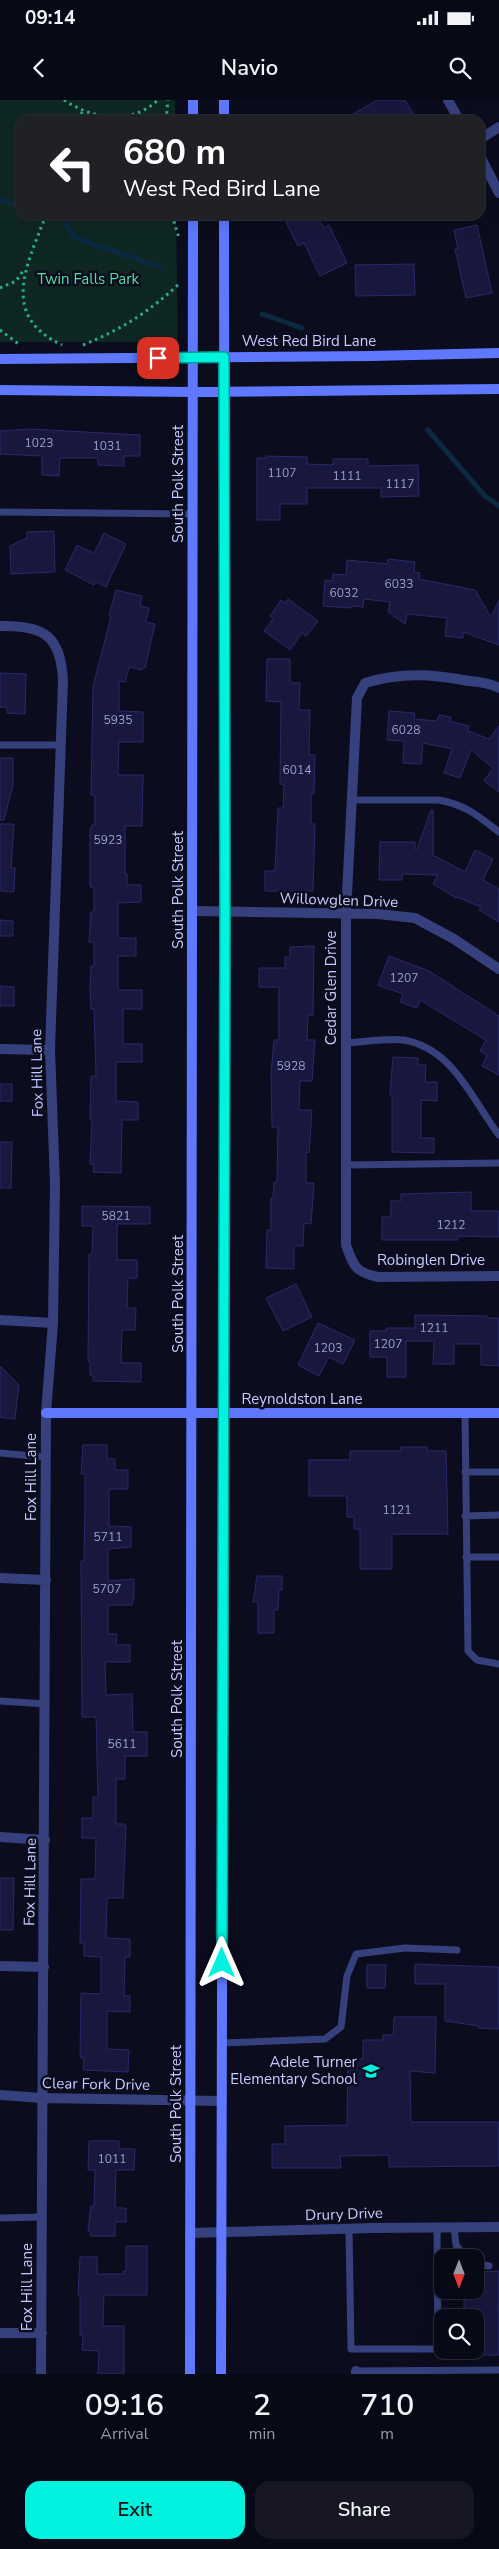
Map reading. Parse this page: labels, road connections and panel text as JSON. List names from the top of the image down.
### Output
{
  "streets": {
    "main road": ["West Red Bird Lane", "South Polk Street", "Reynoldston Lane"],
    "street": [
      "Willowglen Drive",
      "Cedar Glen Drive",
      "Fox Hill Lane",
      "Robinglen Drive",
      "Clear Fork Drive",
      "Drury Drive"
    ]
  },
  "crossings": [
    ["West Red Bird Lane", "South Polk Street"],
    ["South Polk Street", "Willowglen Drive"],
    ["South Polk Street", "Reynoldston Lane"],
    ["South Polk Street", "Clear Fork Drive"],
    ["South Polk Street", "Drury Drive"],
    ["Willowglen Drive", "Cedar Glen Drive"],
    ["Cedar Glen Drive", "Robinglen Drive"],
    ["Fox Hill Lane", "Reynoldston Lane"],
    ["Fox Hill Lane", "Clear Fork Drive"]
  ],
  "parks": ["Twin Falls Park"],
  "places": {
    "school or university": ["Adele Turner Elementary School"]
  },
  "house_numbers": [
    "1023",
    "1031",
    "1107",
    "1111",
    "1117",
    "6033",
    "6032",
    "5935",
    "6028",
    "6014",
    "5923",
    "1207",
    "5928",
    "5821",
    "1212",
    "1211",
    "1207",
    "1203",
    "1121",
    "5711",
    "5707",
    "5611",
    "1011"
  ],
  "north": "bottom",
  "page": {
    "status": "09:14",
    "header": "Navio",
    "turn": ["680 m", "West Red Bird Lane"],
    "eta": [
      "09:16",
      "Arrival",
      "2",
      "min",
      "710",
      "m"
    ],
    "buttons": ["Exit", "Share"]
  }
}
